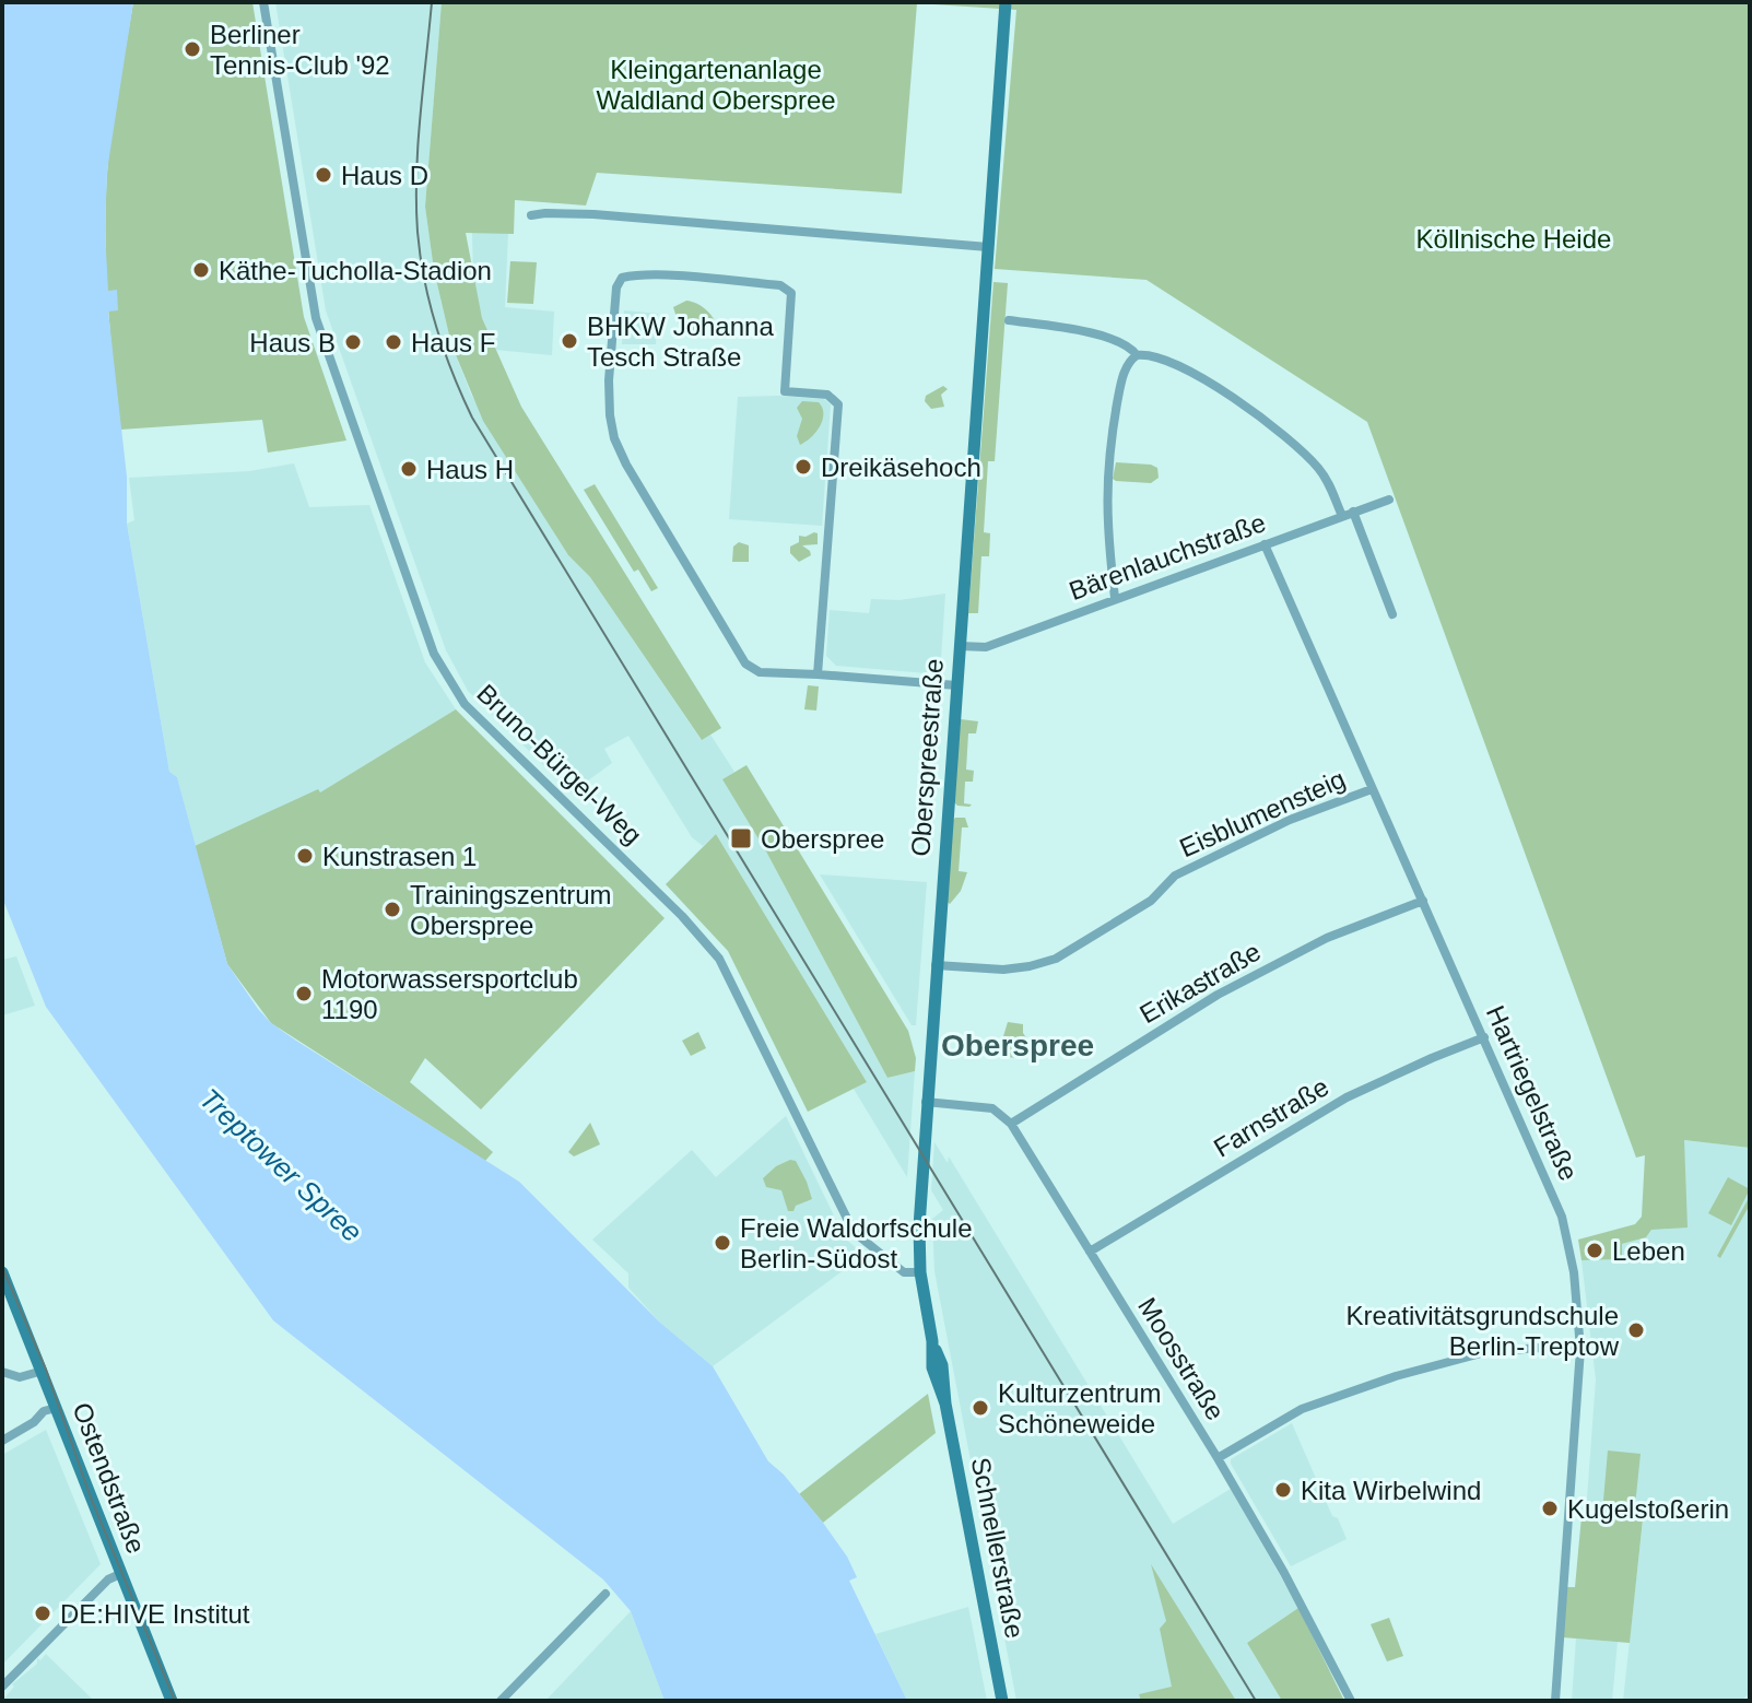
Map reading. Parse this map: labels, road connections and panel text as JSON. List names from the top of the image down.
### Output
{
  "streets": {
    "main road": ["Oberspreestraße", "Ostendstraße", "Schnellerstraße"],
    "street": [
      "Bärenlauchstraße",
      "Bruno-Bürgel-Weg",
      "Eisblumensteig",
      "Erikastraße",
      "Hartriegelstraße",
      "Farnstraße",
      "Moosstraße"
    ]
  },
  "crossings": [
    ["Bärenlauchstraße", "Oberspreestraße"],
    ["Bärenlauchstraße", "Hartriegelstraße"],
    ["Oberspreestraße", "Bruno-Bürgel-Weg"],
    ["Oberspreestraße", "Eisblumensteig"],
    ["Oberspreestraße", "Schnellerstraße"],
    ["Bruno-Bürgel-Weg", "Schnellerstraße"],
    ["Eisblumensteig", "Hartriegelstraße"],
    ["Erikastraße", "Hartriegelstraße"],
    ["Erikastraße", "Moosstraße"],
    ["Hartriegelstraße", "Farnstraße"],
    ["Farnstraße", "Moosstraße"]
  ],
  "districts": ["Oberspree"],
  "water": ["Treptower Spree"],
  "parks": ["Kleingartenanlage Waldland Oberspree", "Köllnische Heide"],
  "places": {
    "other": [
      "Berliner Tennis-Club '92",
      "Haus D",
      "Käthe-Tucholla-Stadion",
      "BHKW Johanna Tesch Straße",
      "Haus B",
      "Haus F",
      "Dreikäsehoch",
      "Haus H",
      "Kunstrasen 1",
      "Trainingszentrum Oberspree",
      "Motorwassersportclub 1190",
      "Freie Waldorfschule Berlin-Südost",
      "Leben",
      "Kreativitätsgrundschule Berlin-Treptow",
      "Kulturzentrum Schöneweide",
      "Kita Wirbelwind",
      "Kugelstoßerin",
      "DE:HIVE Institut"
    ],
    "transit": ["Oberspree"]
  }
}
